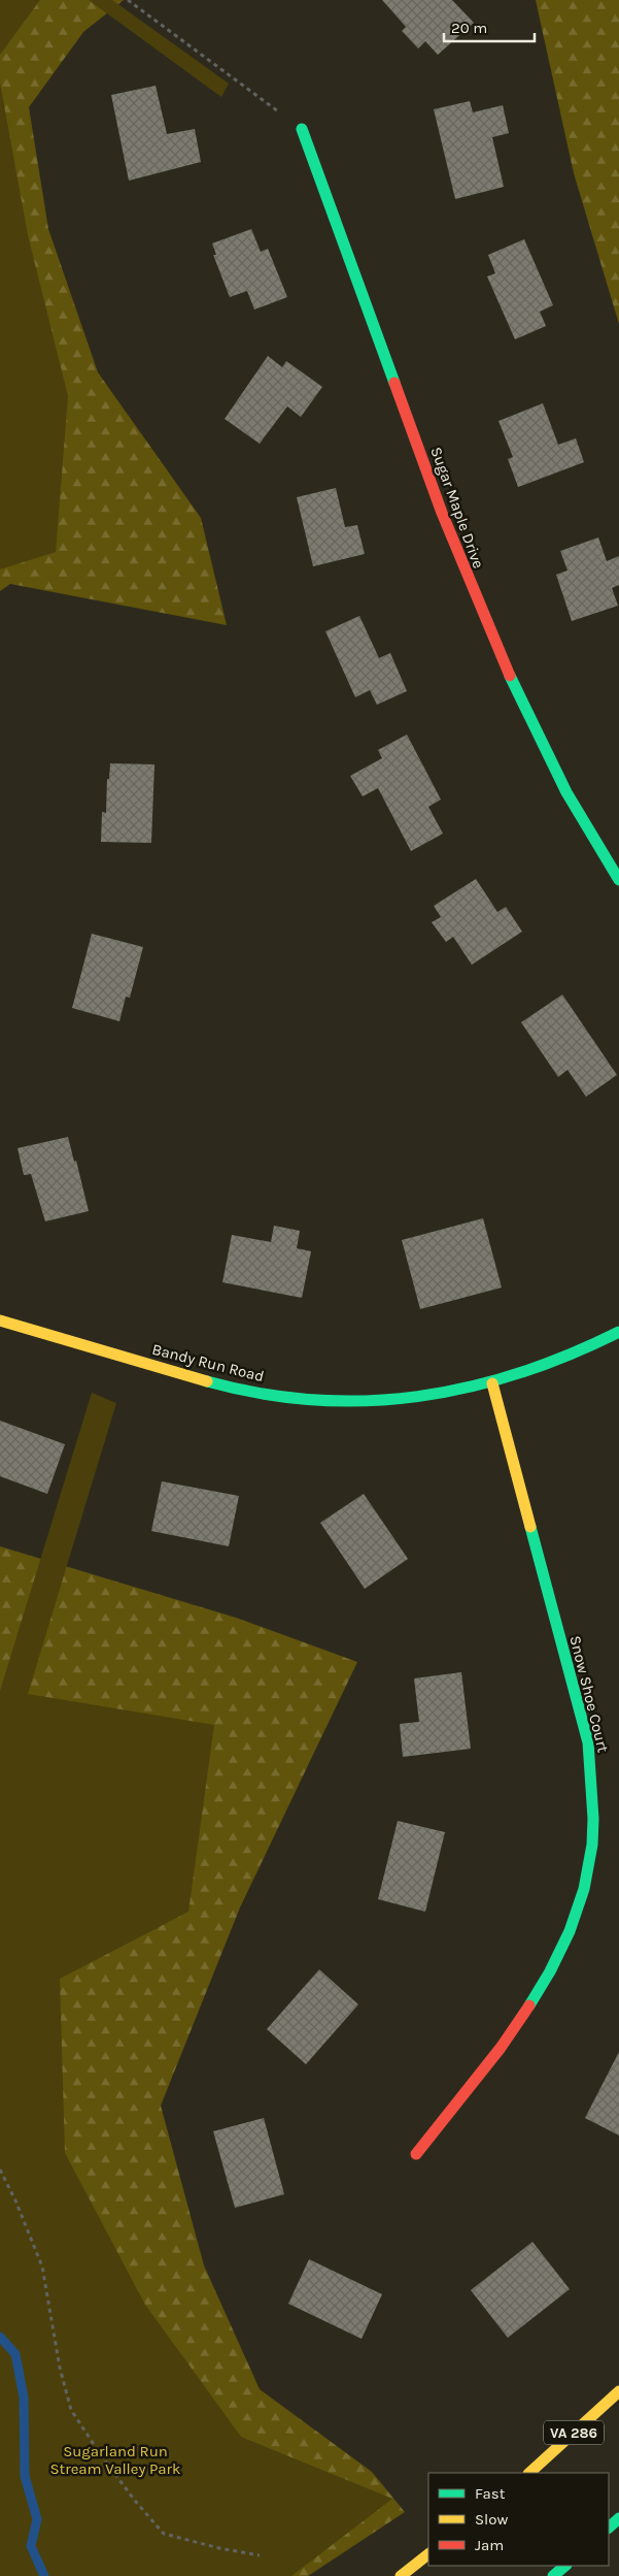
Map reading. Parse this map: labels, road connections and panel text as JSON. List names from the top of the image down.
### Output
{
  "streets": {
    "main road": [
      "Sugar Maple Drive",
      "Bandy Run Road",
      "Snow Shoe Court",
      "VA 286"
    ]
  },
  "crossings": [
    ["Bandy Run Road", "Snow Shoe Court"]
  ],
  "parks": ["Sugarland Run Stream Valley Park"],
  "legend": ["Fast", "Slow", "Jam"],
  "scale_bar": "20 m"
}
